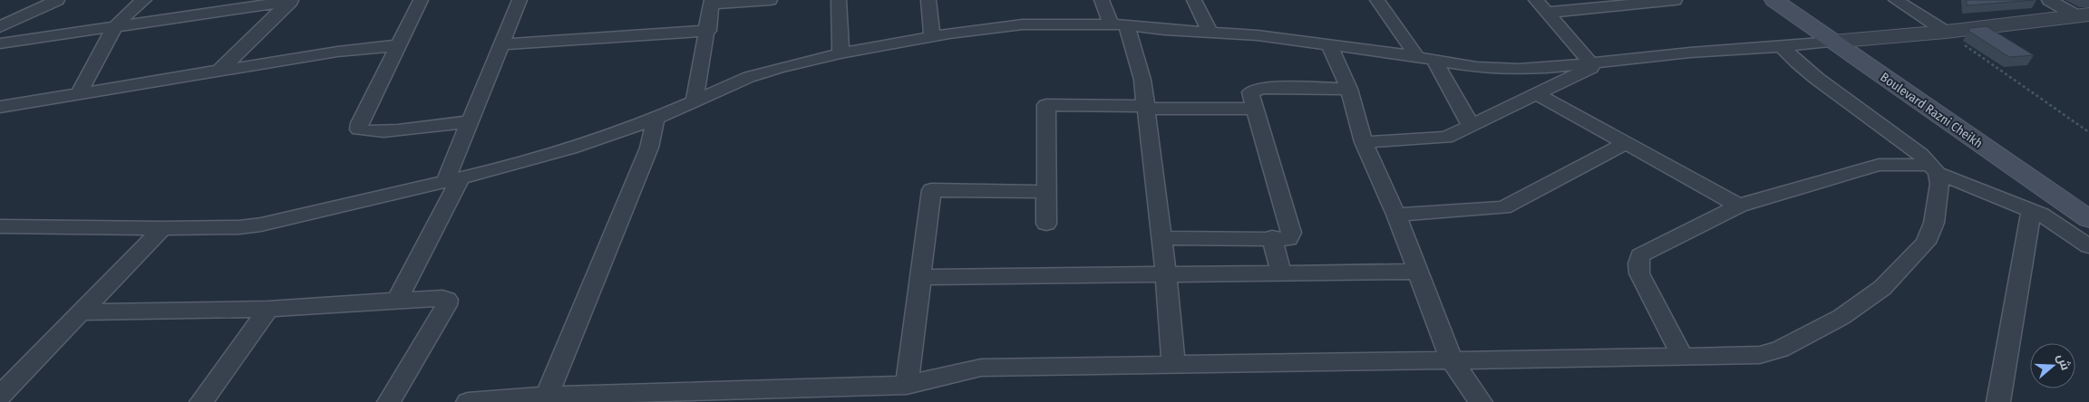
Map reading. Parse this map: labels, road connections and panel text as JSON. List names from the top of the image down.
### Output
{
  "streets": {
    "main road": ["Boulevard Razni Cheikh"]
  },
  "north": "right"
}
